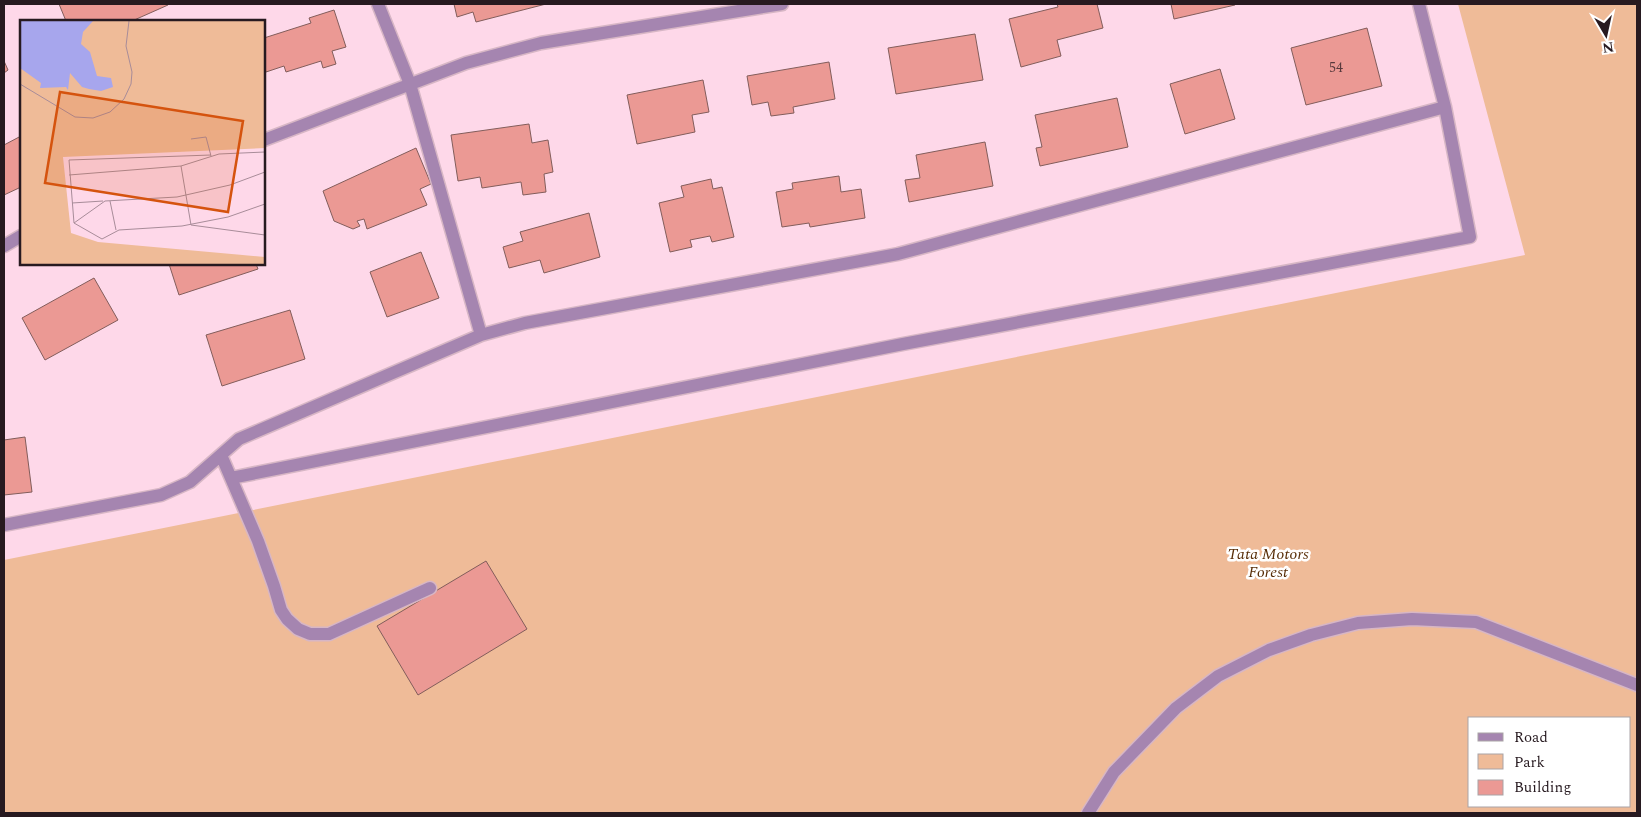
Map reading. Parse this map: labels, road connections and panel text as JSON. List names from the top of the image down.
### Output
{
  "parks": ["Tata Motors Forest"],
  "house_numbers": ["54"],
  "legend": ["Road", "Park", "Building"],
  "north": "bottom"
}
